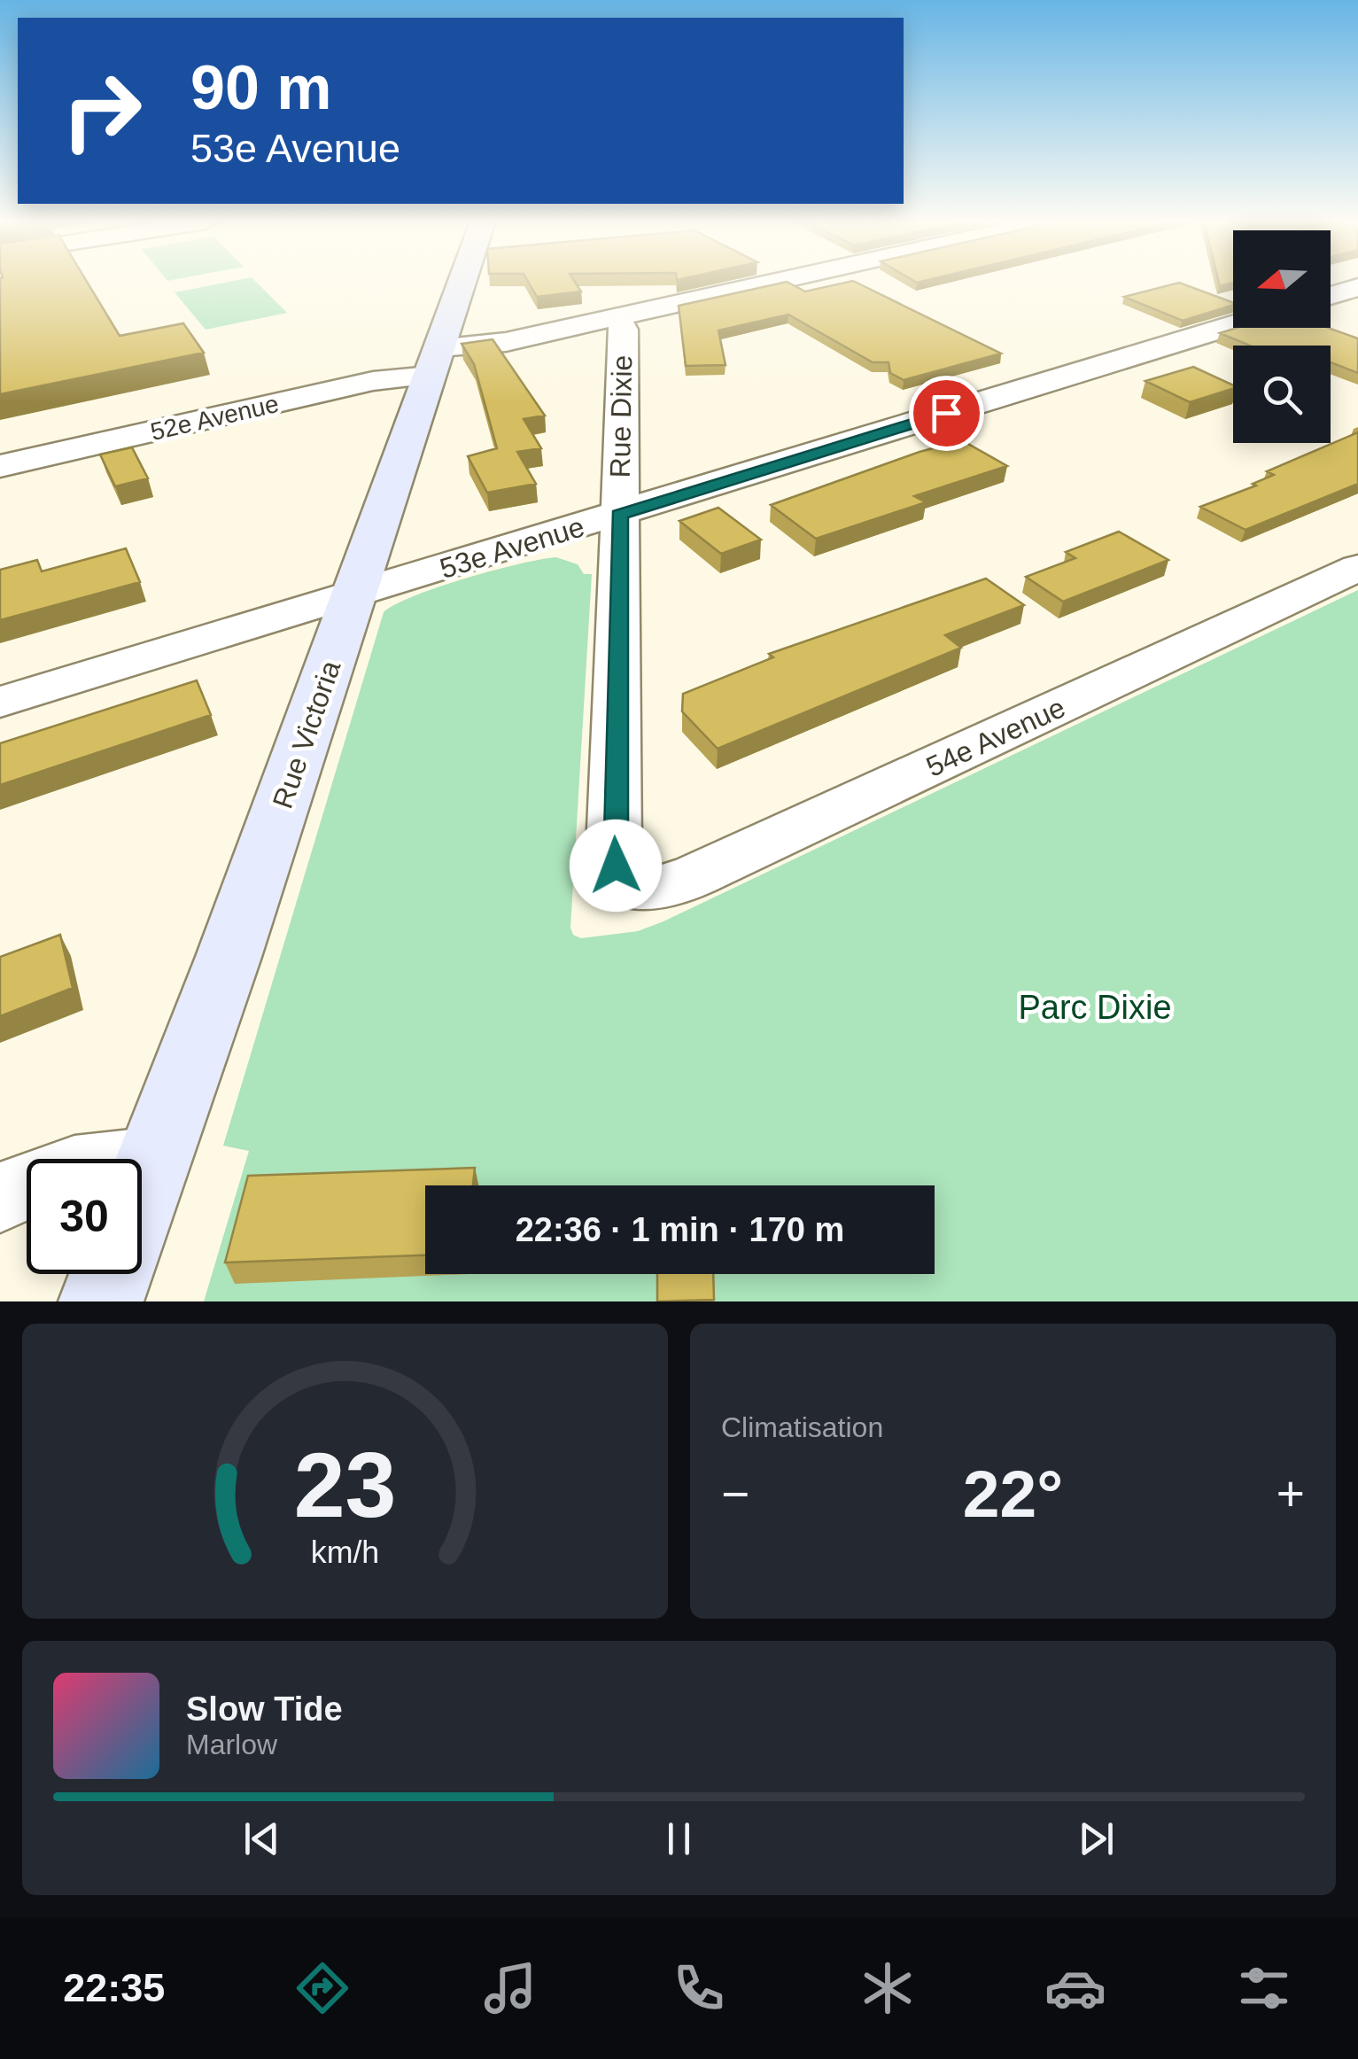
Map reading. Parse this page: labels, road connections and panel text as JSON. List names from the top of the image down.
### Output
{
  "streets": {
    "main road": ["Rue Victoria"],
    "street": [
      "Rue Dixie",
      "52e Avenue",
      "53e Avenue",
      "54e Avenue"
    ]
  },
  "crossings": [
    ["Rue Dixie", "52e Avenue"],
    ["Rue Dixie", "53e Avenue"],
    ["Rue Dixie", "54e Avenue"],
    ["52e Avenue", "Rue Victoria"],
    ["53e Avenue", "Rue Victoria"]
  ],
  "parks": ["Parc Dixie"],
  "north": "left",
  "page": {
    "turn": ["90 m", "53e Avenue"],
    "limit": "30",
    "trip": "22:36 · 1 min · 170 m",
    "tile": "Climatisation",
    "heat": ["−", "22°", "+"],
    "song": ["Slow Tide", "Marlow"],
    "tabs": "22:35",
    "gauge": ["23", "km/h"]
  }
}
